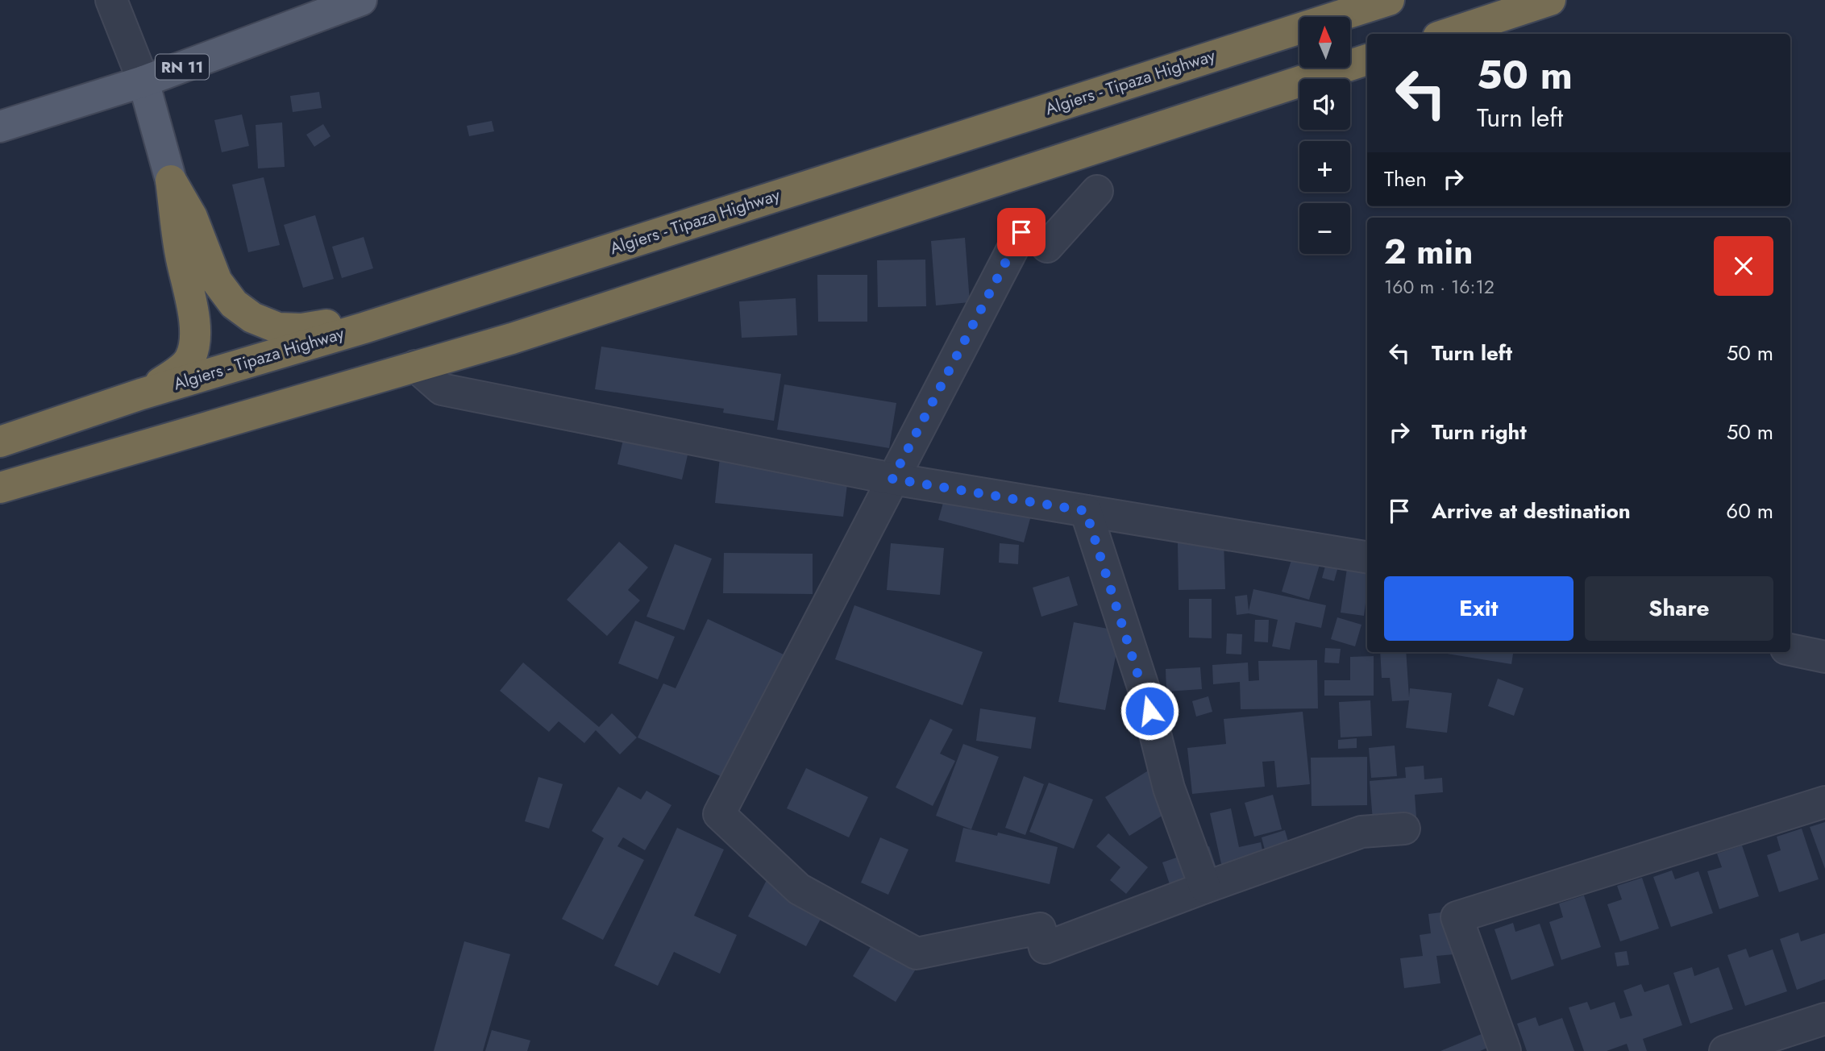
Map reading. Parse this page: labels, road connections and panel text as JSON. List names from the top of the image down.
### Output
{
  "streets": {
    "highway": ["Algiers - Tipaza Highway"],
    "main road": ["RN 11"]
  },
  "north": "top",
  "page": {
    "map_buttons": ["+", "−"],
    "turn": ["50 m", "Turn left"],
    "then": "Then",
    "heading": ["2 min", "160 m · 16:12"],
    "list": [
      {
        "name": "Turn left",
        "value": "50 m"
      },
      {
        "name": "Turn right",
        "value": "50 m"
      },
      {
        "name": "Arrive at destination",
        "value": "60 m"
      }
    ],
    "buttons": ["Exit", "Share"]
  }
}
